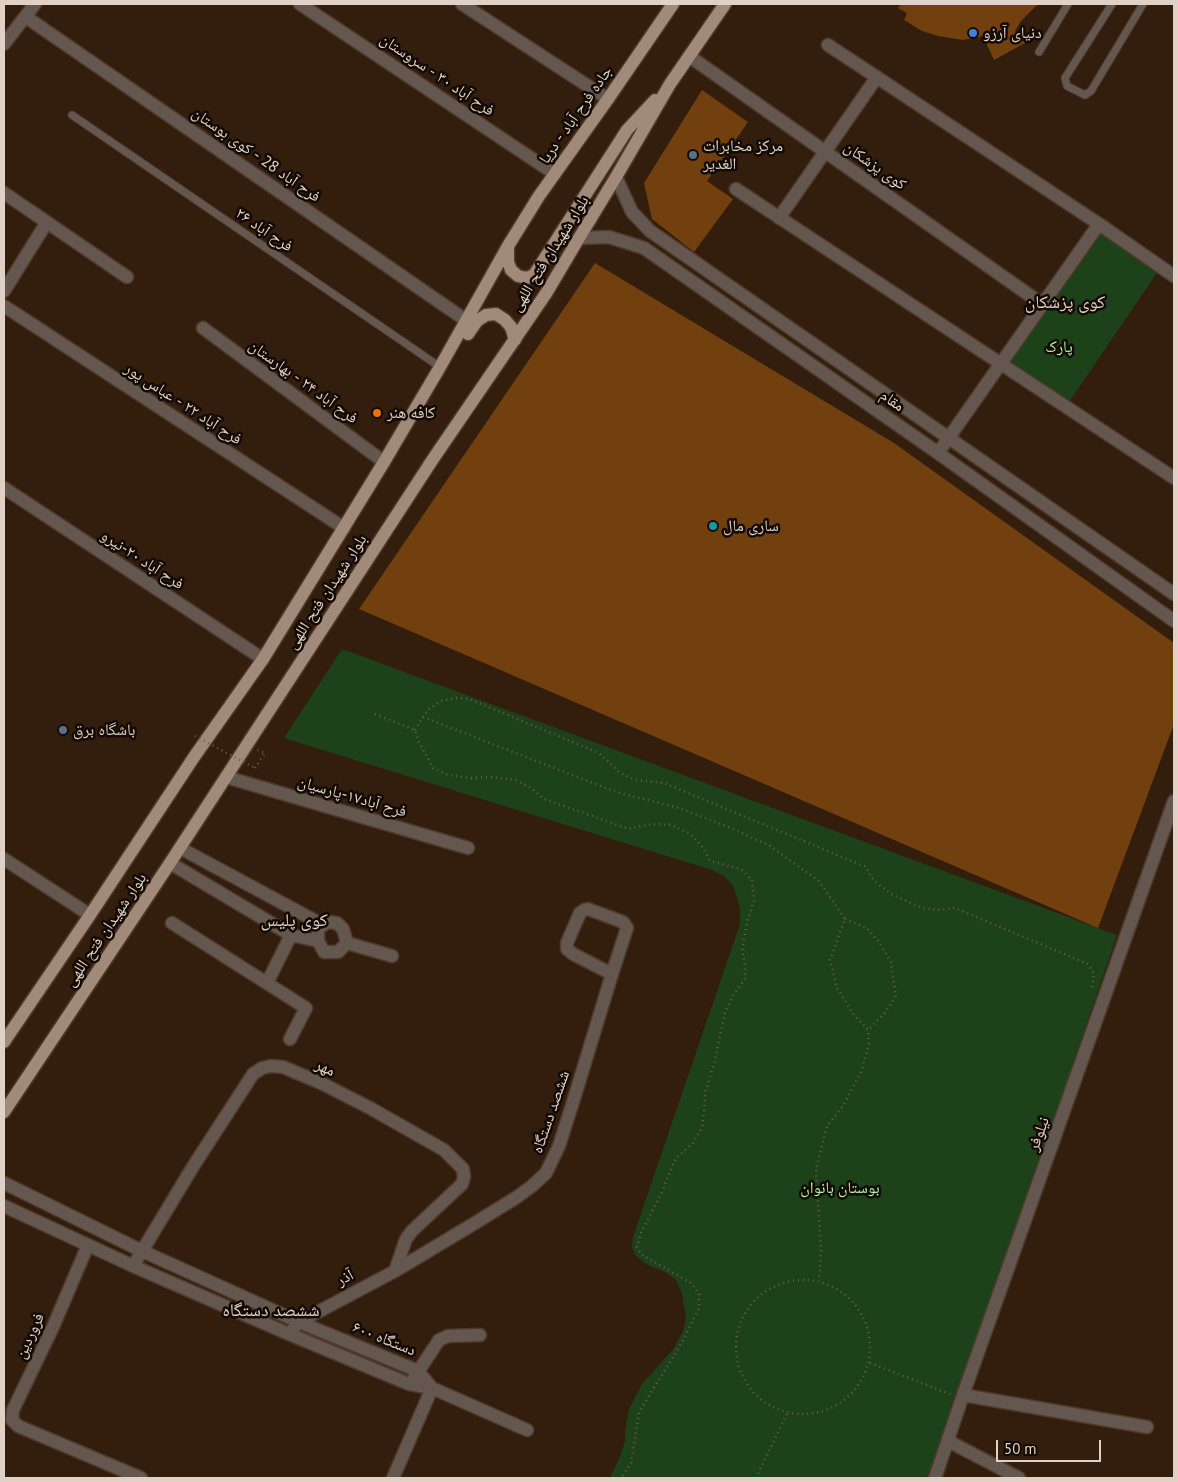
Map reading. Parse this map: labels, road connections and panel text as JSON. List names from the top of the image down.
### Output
{
  "streets": {
    "main road": ["جاده فرح آباد - دریا", "بلوار شهیدان فتح اللهی"],
    "street": [
      "فرح آباد ۳۰ - سروستان",
      "فرح آباد 28 - کوی بوستان",
      "کوی پزشکان",
      "فرح آباد ۲۴ - بهارستان",
      "مقام",
      "فرح آباد ۲۲ - عباس پور",
      "فرح آباد ۲۰-نیرو",
      "فرح آباد۱۷-پارسیان",
      "مهر",
      "ششصد دستگاه",
      "نیلوفر",
      "آذر",
      "فروردین",
      "۶۰۰ دستگاه"
    ],
    "lane": ["فرح آباد ۲۶"]
  },
  "crossings": [
    ["فرح آباد ۳۰ - سروستان", "جاده فرح آباد - دریا"],
    ["جاده فرح آباد - دریا", "بلوار شهیدان فتح اللهی"],
    ["فرح آباد 28 - کوی بوستان", "بلوار شهیدان فتح اللهی"],
    ["فرح آباد ۲۶", "بلوار شهیدان فتح اللهی"],
    ["بلوار شهیدان فتح اللهی", "فرح آباد ۲۴ - بهارستان"],
    ["بلوار شهیدان فتح اللهی", "مقام"],
    ["بلوار شهیدان فتح اللهی", "فرح آباد ۲۲ - عباس پور"],
    ["بلوار شهیدان فتح اللهی", "فرح آباد ۲۰-نیرو"],
    ["بلوار شهیدان فتح اللهی", "فرح آباد۱۷-پارسیان"],
    ["مهر", "ششصد دستگاه"],
    ["مهر", "آذر"],
    ["مهر", "۶۰۰ دستگاه"],
    ["ششصد دستگاه", "آذر"],
    ["آذر", "۶۰۰ دستگاه"],
    ["فروردین", "۶۰۰ دستگاه"]
  ],
  "districts": ["کوی پزشکان", "کوی پلیس", "ششصد دستگاه"],
  "parks": ["پارک", "بوستان بانوان"],
  "places": [
    "دنیای آرزو",
    "مرکز مخابرات الغدیر",
    "کافه هنر",
    "ساری مال",
    "باشگاه برق"
  ],
  "scale_bar": "50 m"
}
